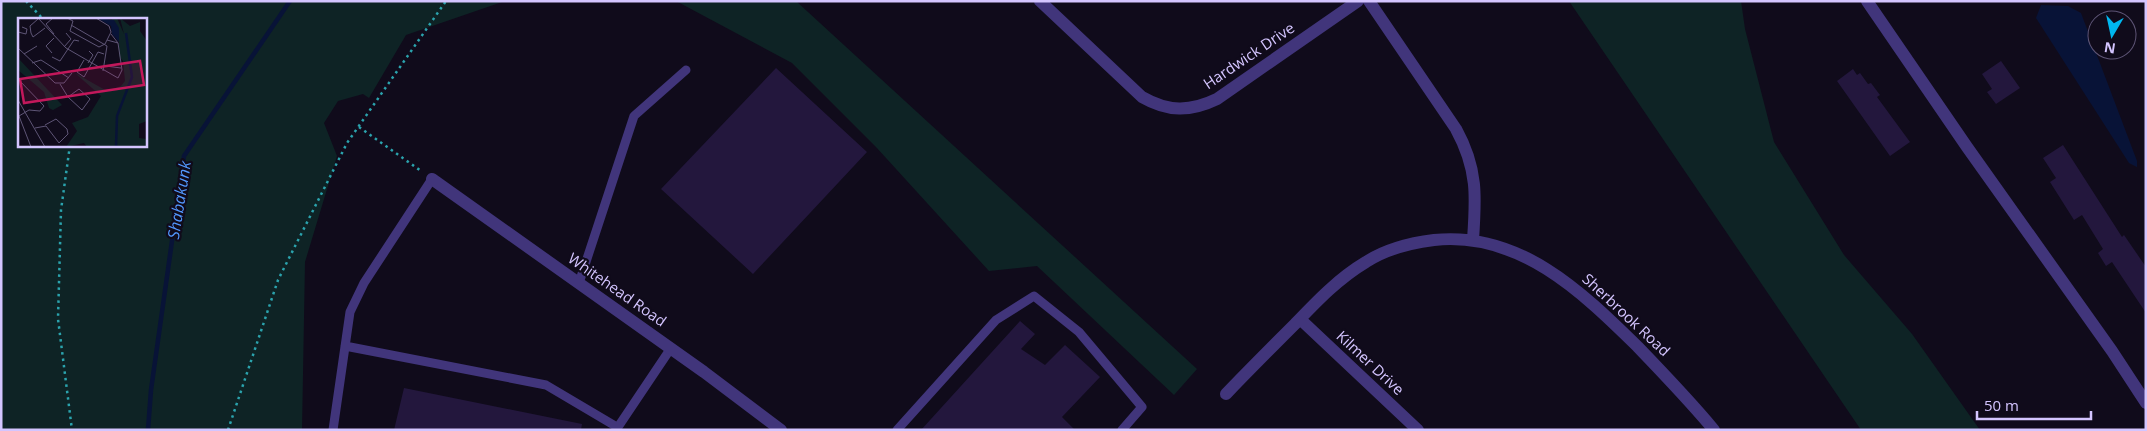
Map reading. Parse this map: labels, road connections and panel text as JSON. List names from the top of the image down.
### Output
{
  "streets": {
    "street": [
      "Hardwick Drive",
      "Whitehead Road",
      "Sherbrook Road",
      "Kilmer Drive"
    ]
  },
  "crossings": [
    ["Sherbrook Road", "Kilmer Drive"]
  ],
  "water": ["Shabakunk"],
  "scale_bar": "50 m",
  "north": "bottom"
}
